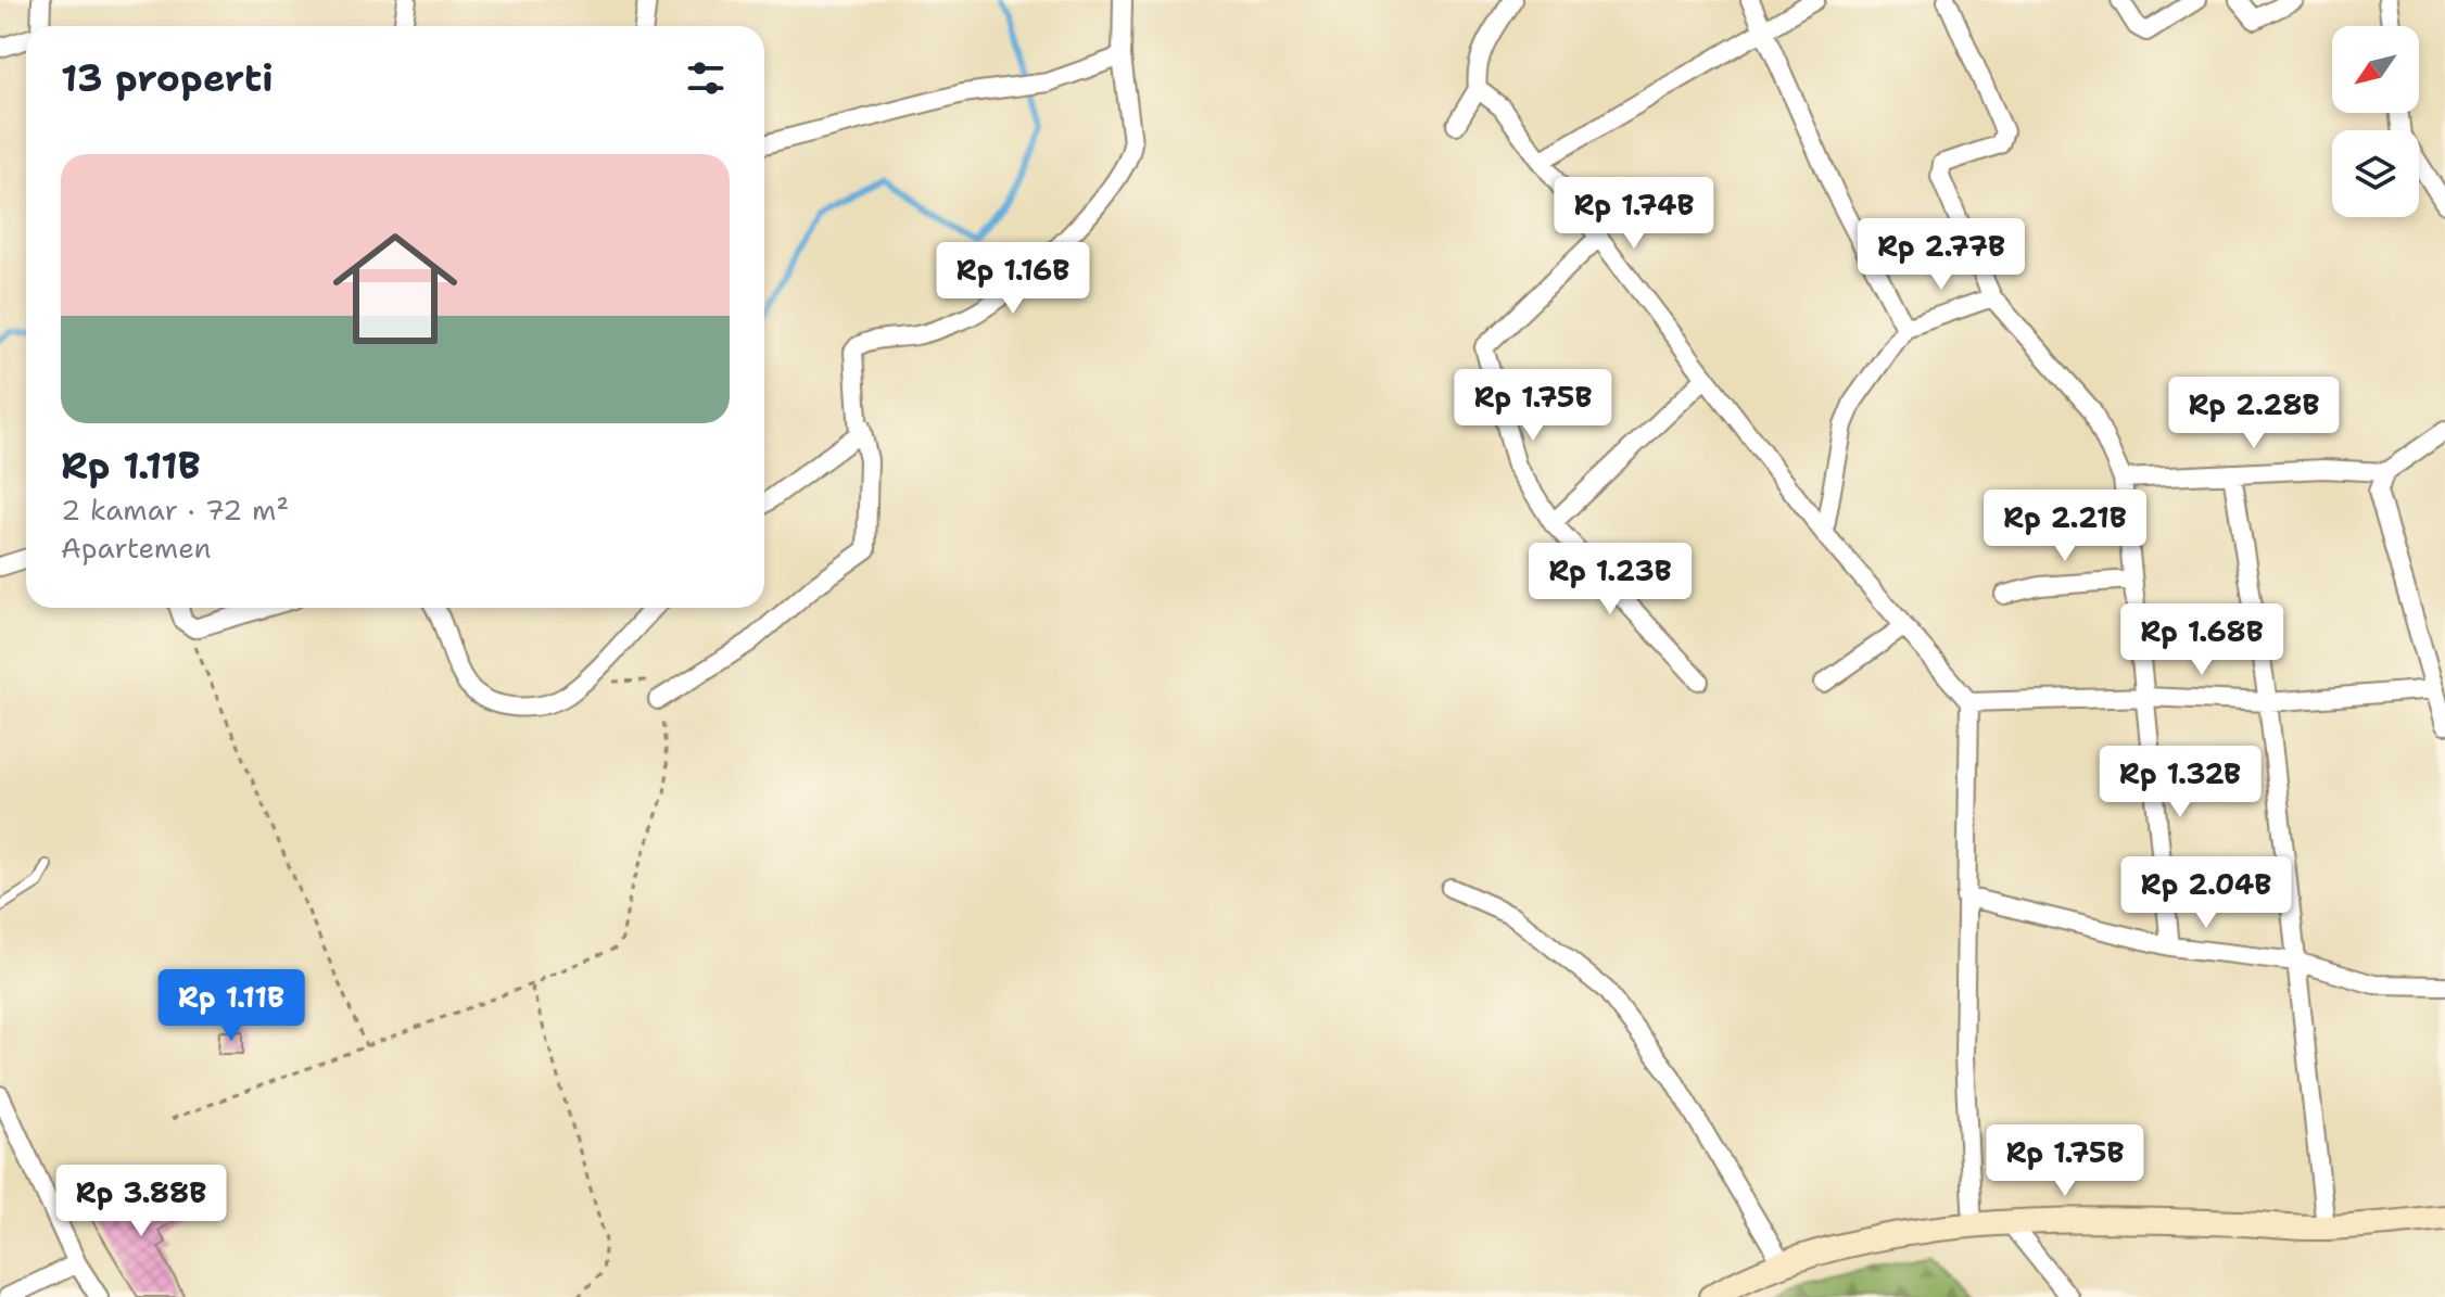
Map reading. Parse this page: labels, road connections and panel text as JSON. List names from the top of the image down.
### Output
{
  "north": "bottom left",
  "page": {
    "heading": "13 properti",
    "list": [
      {
        "name": "Rp 1.11B",
        "note": "2 kamar · 72 m² · Apartemen"
      }
    ],
    "price": [
      "Rp 1.74B",
      "Rp 2.77B",
      "Rp 1.16B",
      "Rp 1.75B",
      "Rp 2.28B",
      "Rp 2.21B",
      "Rp 1.23B",
      "Rp 1.68B",
      "Rp 1.32B",
      "Rp 2.04B",
      "Rp 1.11B",
      "Rp 1.75B",
      "Rp 3.88B"
    ]
  }
}
